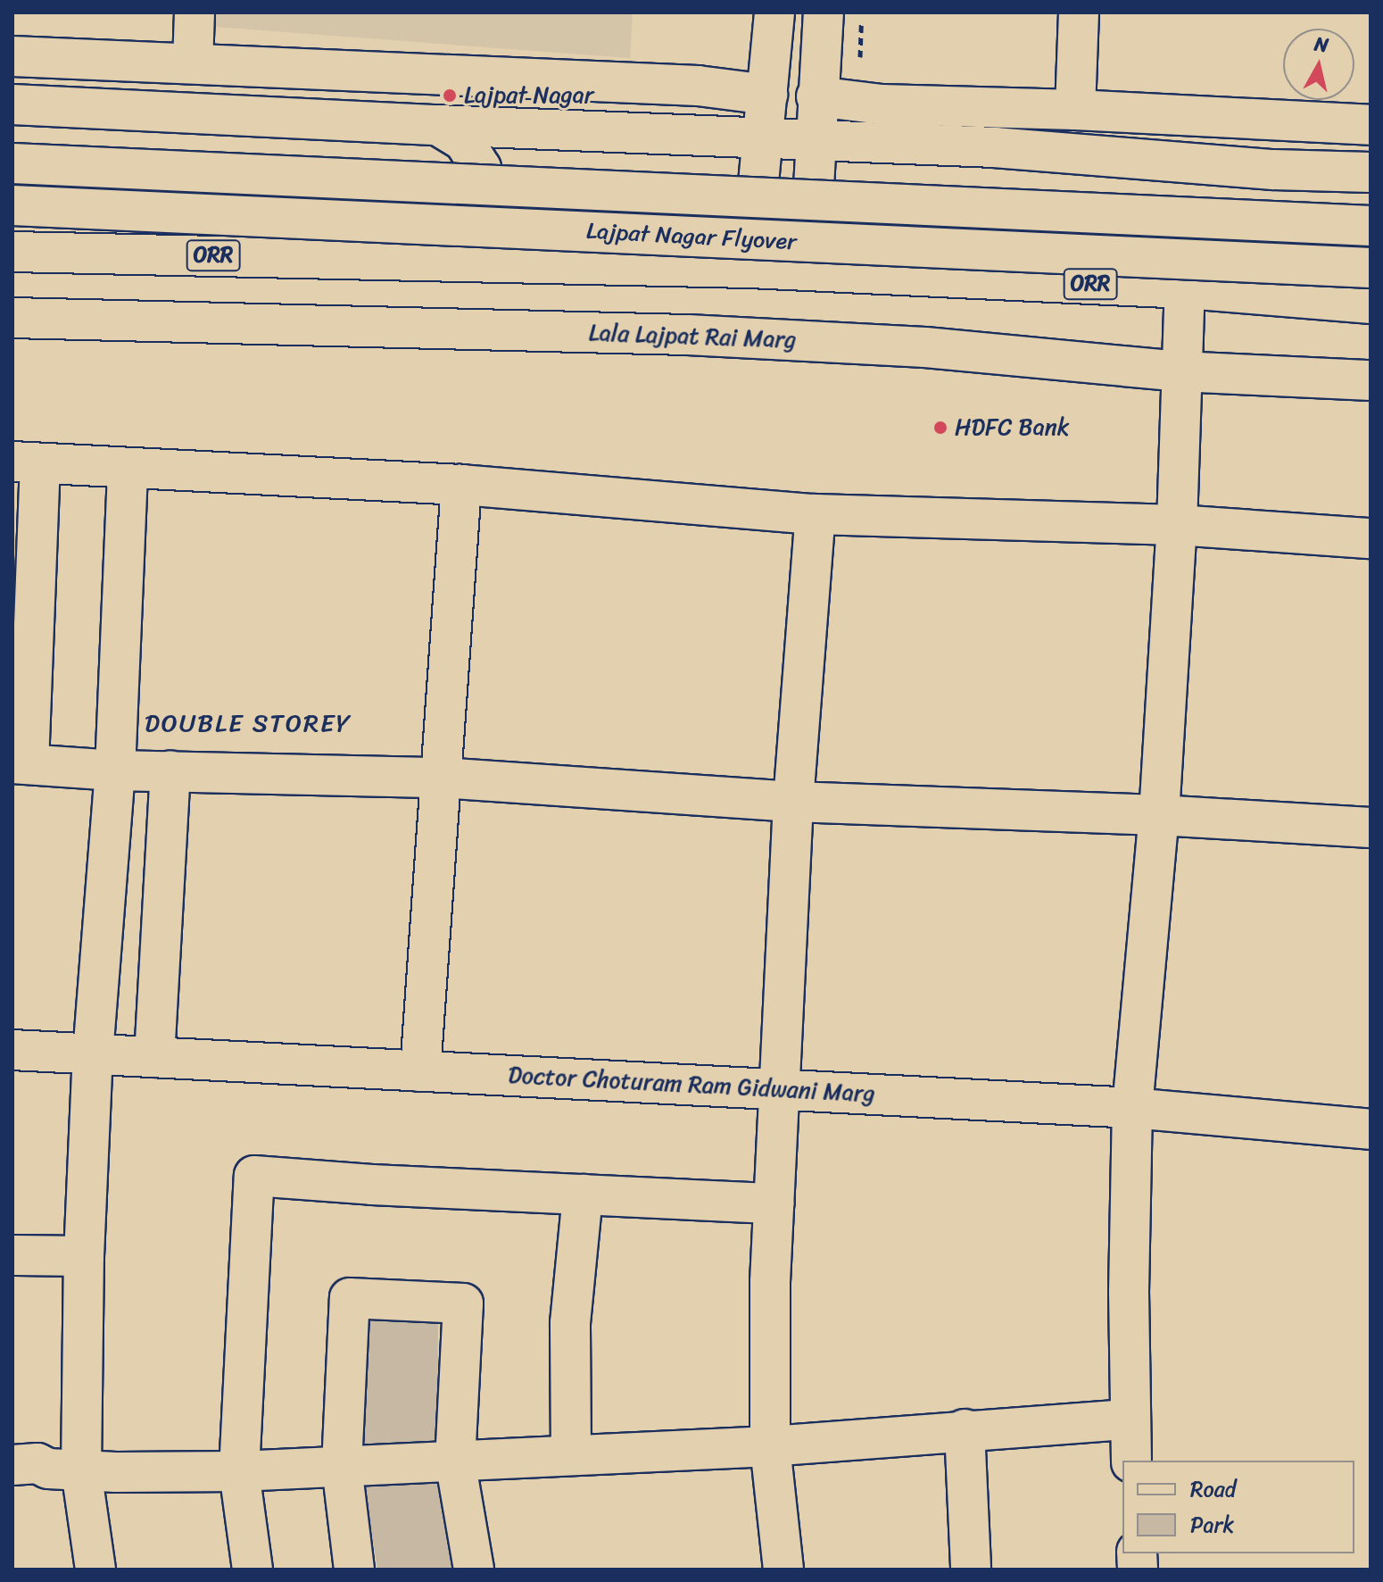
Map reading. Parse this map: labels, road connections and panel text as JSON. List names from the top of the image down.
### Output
{
  "streets": {
    "street": [
      "Lajpat Nagar Flyover",
      "ORR",
      "Lala Lajpat Rai Marg",
      "Doctor Choturam Ram Gidwani Marg"
    ]
  },
  "districts": ["DOUBLE STOREY"],
  "places": ["Lajpat Nagar", "HDFC Bank"],
  "legend": ["Road", "Park"],
  "north": "top"
}
